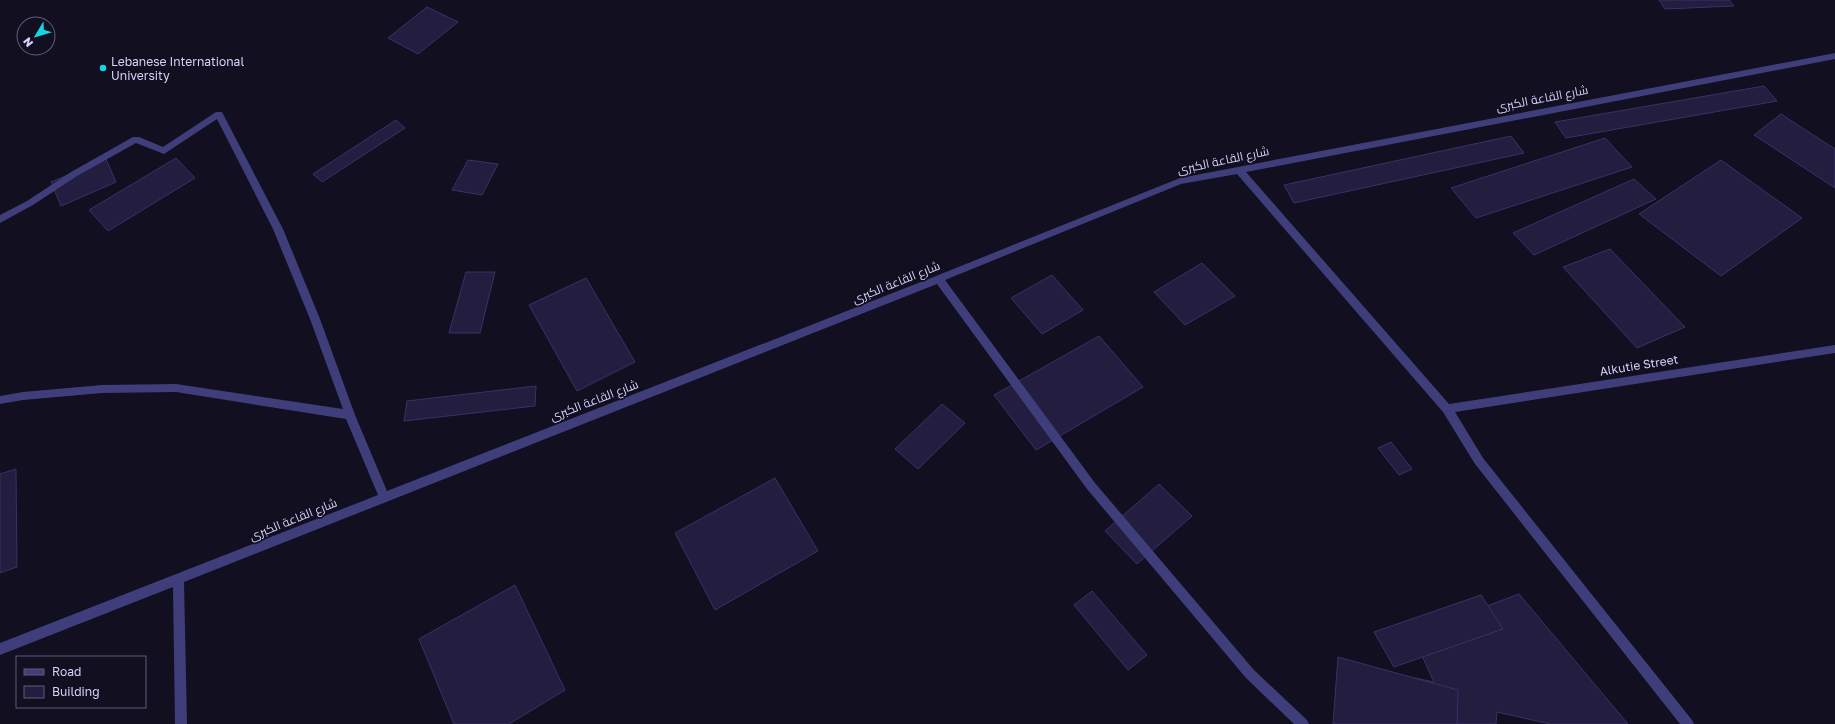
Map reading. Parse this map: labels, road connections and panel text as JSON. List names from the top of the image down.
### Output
{
  "streets": {
    "street": ["شارع القاعة الكبرى", "Alkutie Street"]
  },
  "places": ["Lebanese International University"],
  "legend": ["Road", "Building"],
  "north": "bottom left"
}
